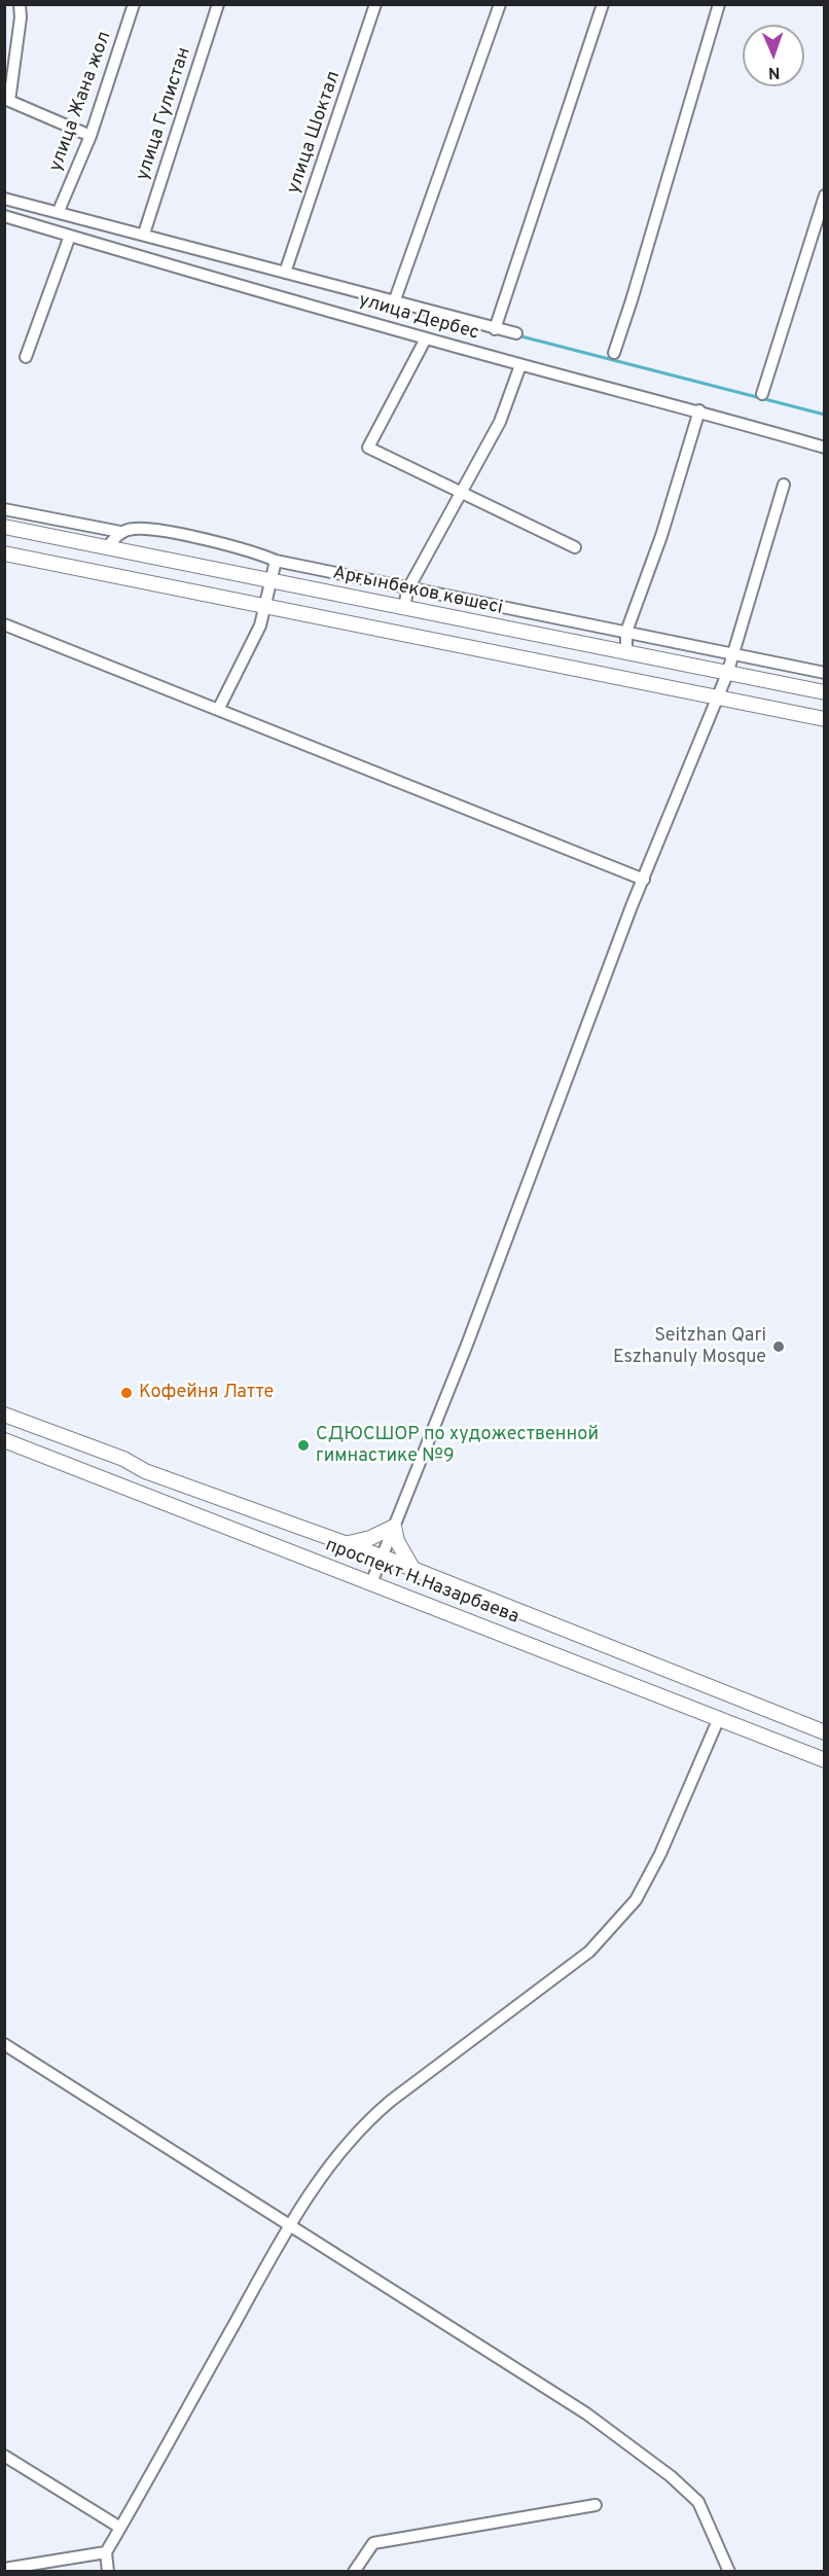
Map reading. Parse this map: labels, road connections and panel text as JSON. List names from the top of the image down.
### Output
{
  "streets": {
    "main road": ["Арғынбеков көшесі", "проспект Н.Назарбаева"],
    "street": [
      "улица Жана жол",
      "улица Гулистан",
      "улица Шоктал",
      "улица Дербес"
    ]
  },
  "crossings": [
    ["улица Жана жол", "улица Дербес"],
    ["улица Гулистан", "улица Дербес"],
    ["улица Шоктал", "улица Дербес"]
  ],
  "places": ["Seitzhan Qari Eszhanuly Mosque", "Кофейня Латте", "СДЮСШОР по художественной гимнастике №9"],
  "north": "bottom"
}
